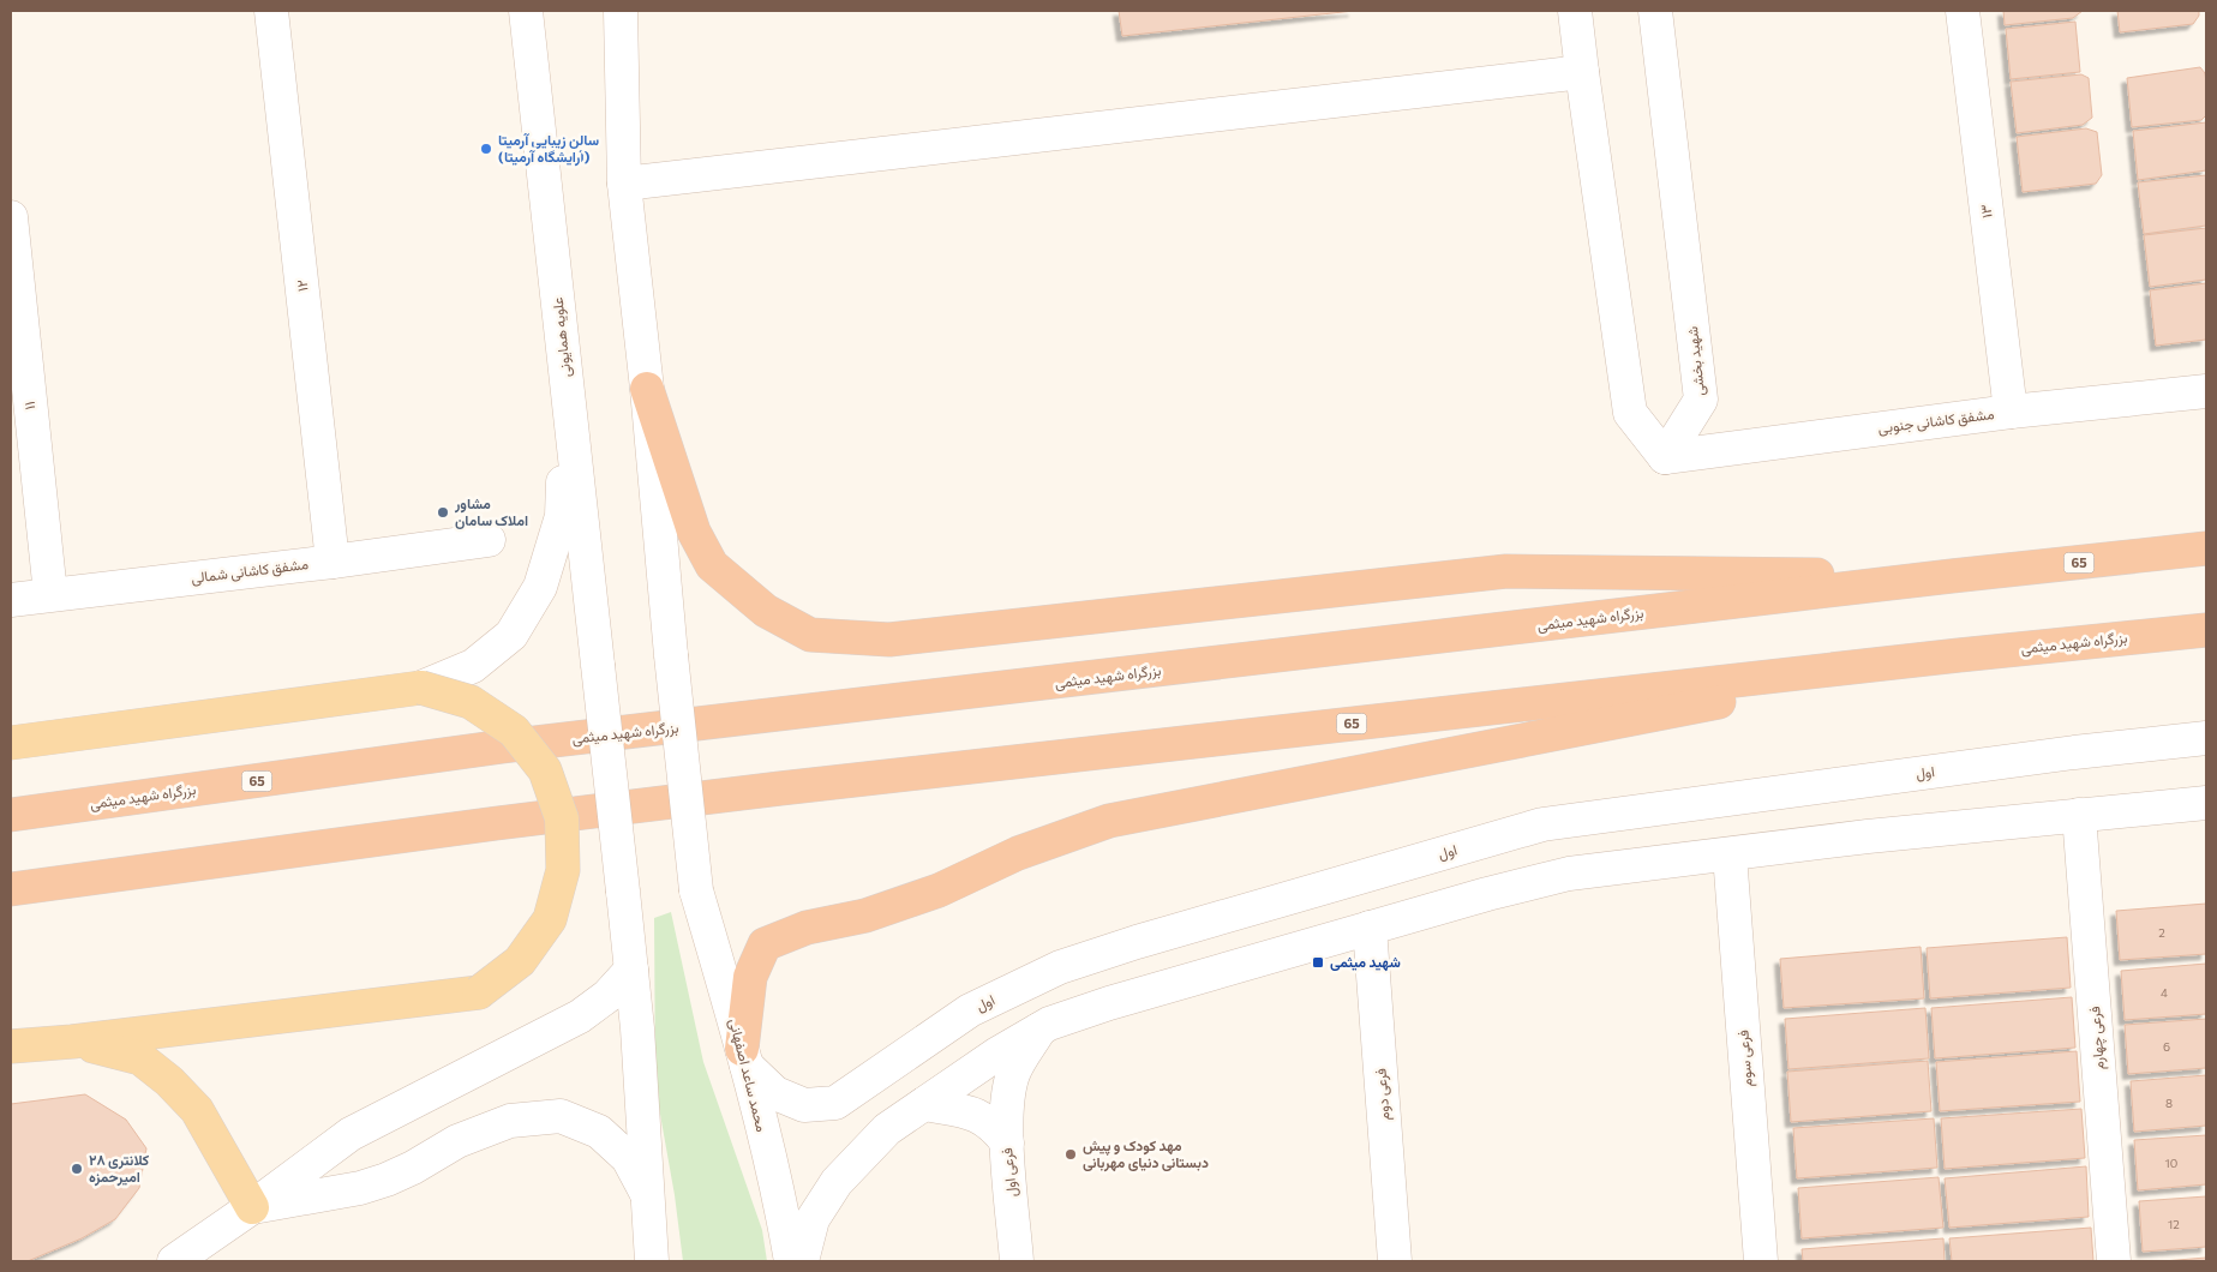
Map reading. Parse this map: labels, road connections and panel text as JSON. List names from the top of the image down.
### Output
{
  "streets": {
    "highway": ["65", "بزرگراه شهید میثمی"],
    "street": [
      "۱۳",
      "۱۲",
      "علویه همایونی",
      "شهید بخشی",
      "۱۱",
      "مشفق کاشانی جنوبی",
      "مشفق کاشانی شمالی",
      "اول",
      "فرعی چهارم",
      "فرعی سوم",
      "محمد ساعد اصفهانی",
      "فرعی دوم",
      "فرعی اول"
    ]
  },
  "crossings": [
    ["۱۳", "مشفق کاشانی جنوبی"],
    ["۱۲", "مشفق کاشانی شمالی"],
    ["شهید بخشی", "مشفق کاشانی جنوبی"],
    ["۱۱", "مشفق کاشانی شمالی"],
    ["اول", "محمد ساعد اصفهانی"]
  ],
  "places": {
    "other": [
      "سالن زیبایی آرمیتا (آرایشگاه آرمیتا)",
      "مشاور املاک سامان",
      "مهد کودک و پیش دبستانی دنیای‌ مهربانی",
      "کلانتری ۲۸ امیرحمزه"
    ],
    "transit": ["شهید میثمی"]
  },
  "house_numbers": [
    "2",
    "4",
    "6",
    "8",
    "10",
    "12"
  ]
}
